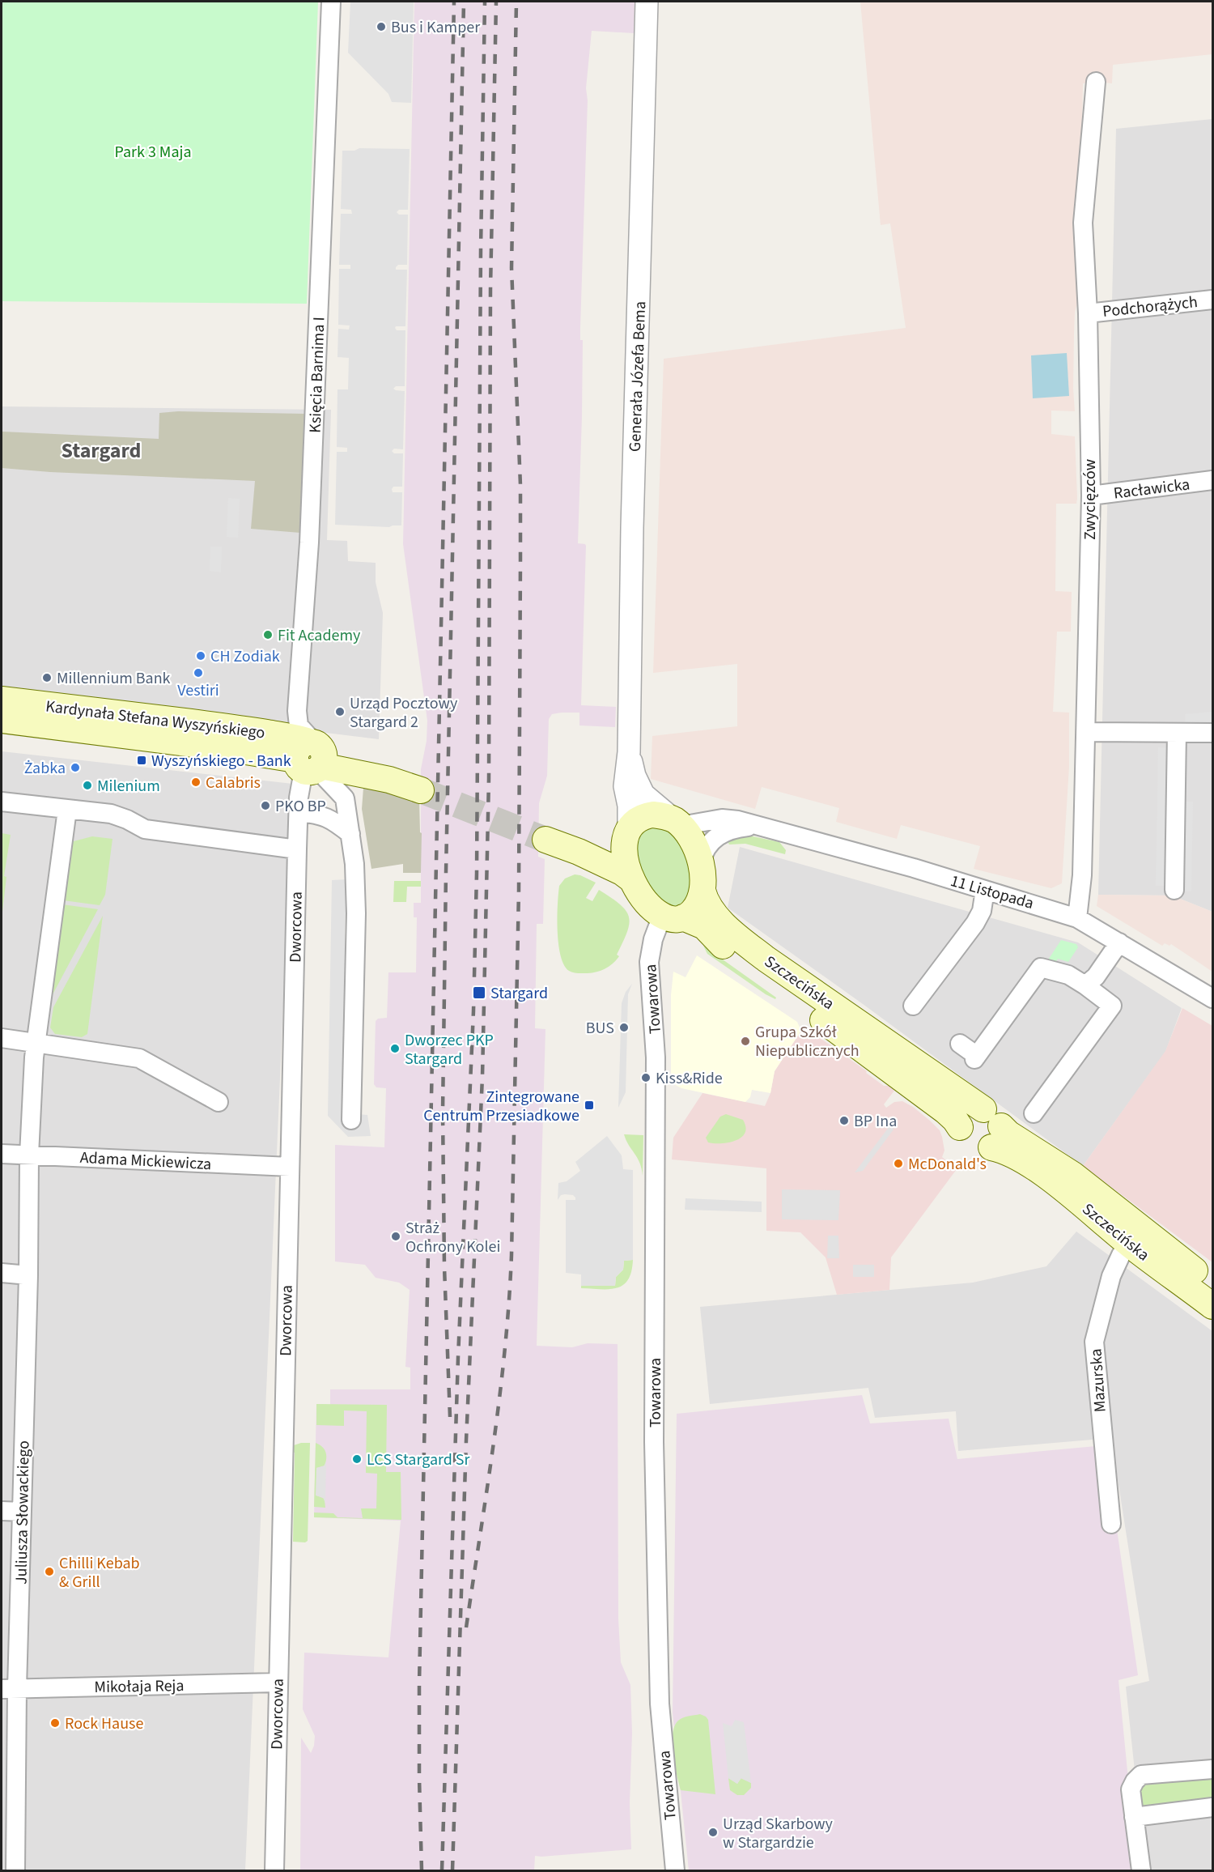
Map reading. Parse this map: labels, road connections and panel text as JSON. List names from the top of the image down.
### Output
{
  "streets": {
    "main road": ["Kardynała Stefana Wyszyńskiego", "Szczecińska"],
    "street": [
      "Podchorążych",
      "Księcia Barnima I",
      "Generała Józefa Bema",
      "Racławicka",
      "Zwycięzców",
      "11 Listopada",
      "Dworcowa",
      "Towarowa",
      "Adama Mickiewicza",
      "Mazurska",
      "Juliusza Słowackiego",
      "Mikołaja Reja"
    ]
  },
  "crossings": [
    ["Podchorążych", "Zwycięzców"],
    ["Księcia Barnima I", "Kardynała Stefana Wyszyńskiego"],
    ["Księcia Barnima I", "Dworcowa"],
    ["Generała Józefa Bema", "11 Listopada"],
    ["Generała Józefa Bema", "Szczecińska"],
    ["Generała Józefa Bema", "Towarowa"],
    ["Racławicka", "Zwycięzców"],
    ["Zwycięzców", "11 Listopada"],
    ["Kardynała Stefana Wyszyńskiego", "Dworcowa"],
    ["11 Listopada", "Szczecińska"],
    ["11 Listopada", "Towarowa"],
    ["Dworcowa", "Adama Mickiewicza"],
    ["Dworcowa", "Mikołaja Reja"],
    ["Szczecińska", "Towarowa"],
    ["Szczecińska", "Mazurska"],
    ["Adama Mickiewicza", "Juliusza Słowackiego"],
    ["Juliusza Słowackiego", "Mikołaja Reja"]
  ],
  "districts": ["Stargard"],
  "parks": ["Park 3 Maja"],
  "places": {
    "other": [
      "Bus i Kamper",
      "Fit Academy",
      "CH Zodiak",
      "Vestiri",
      "Millennium Bank",
      "Urząd Pocztowy Stargard 2",
      "Żabka",
      "Calabris",
      "Milenium",
      "PKO BP",
      "BUS",
      "Grupa Szkół Niepublicznych",
      "Dworzec PKP Stargard",
      "Kiss&Ride",
      "BP Ina",
      "McDonald's",
      "Straż Ochrony Kolei",
      "LCS Stargard Sr",
      "Chilli Kebab & Grill",
      "Rock Hause",
      "Urząd Skarbowy w Stargardzie"
    ],
    "transit": ["Wyszyńskiego - Bank", "Stargard", "Zintegrowane Centrum Przesiadkowe"]
  }
}
